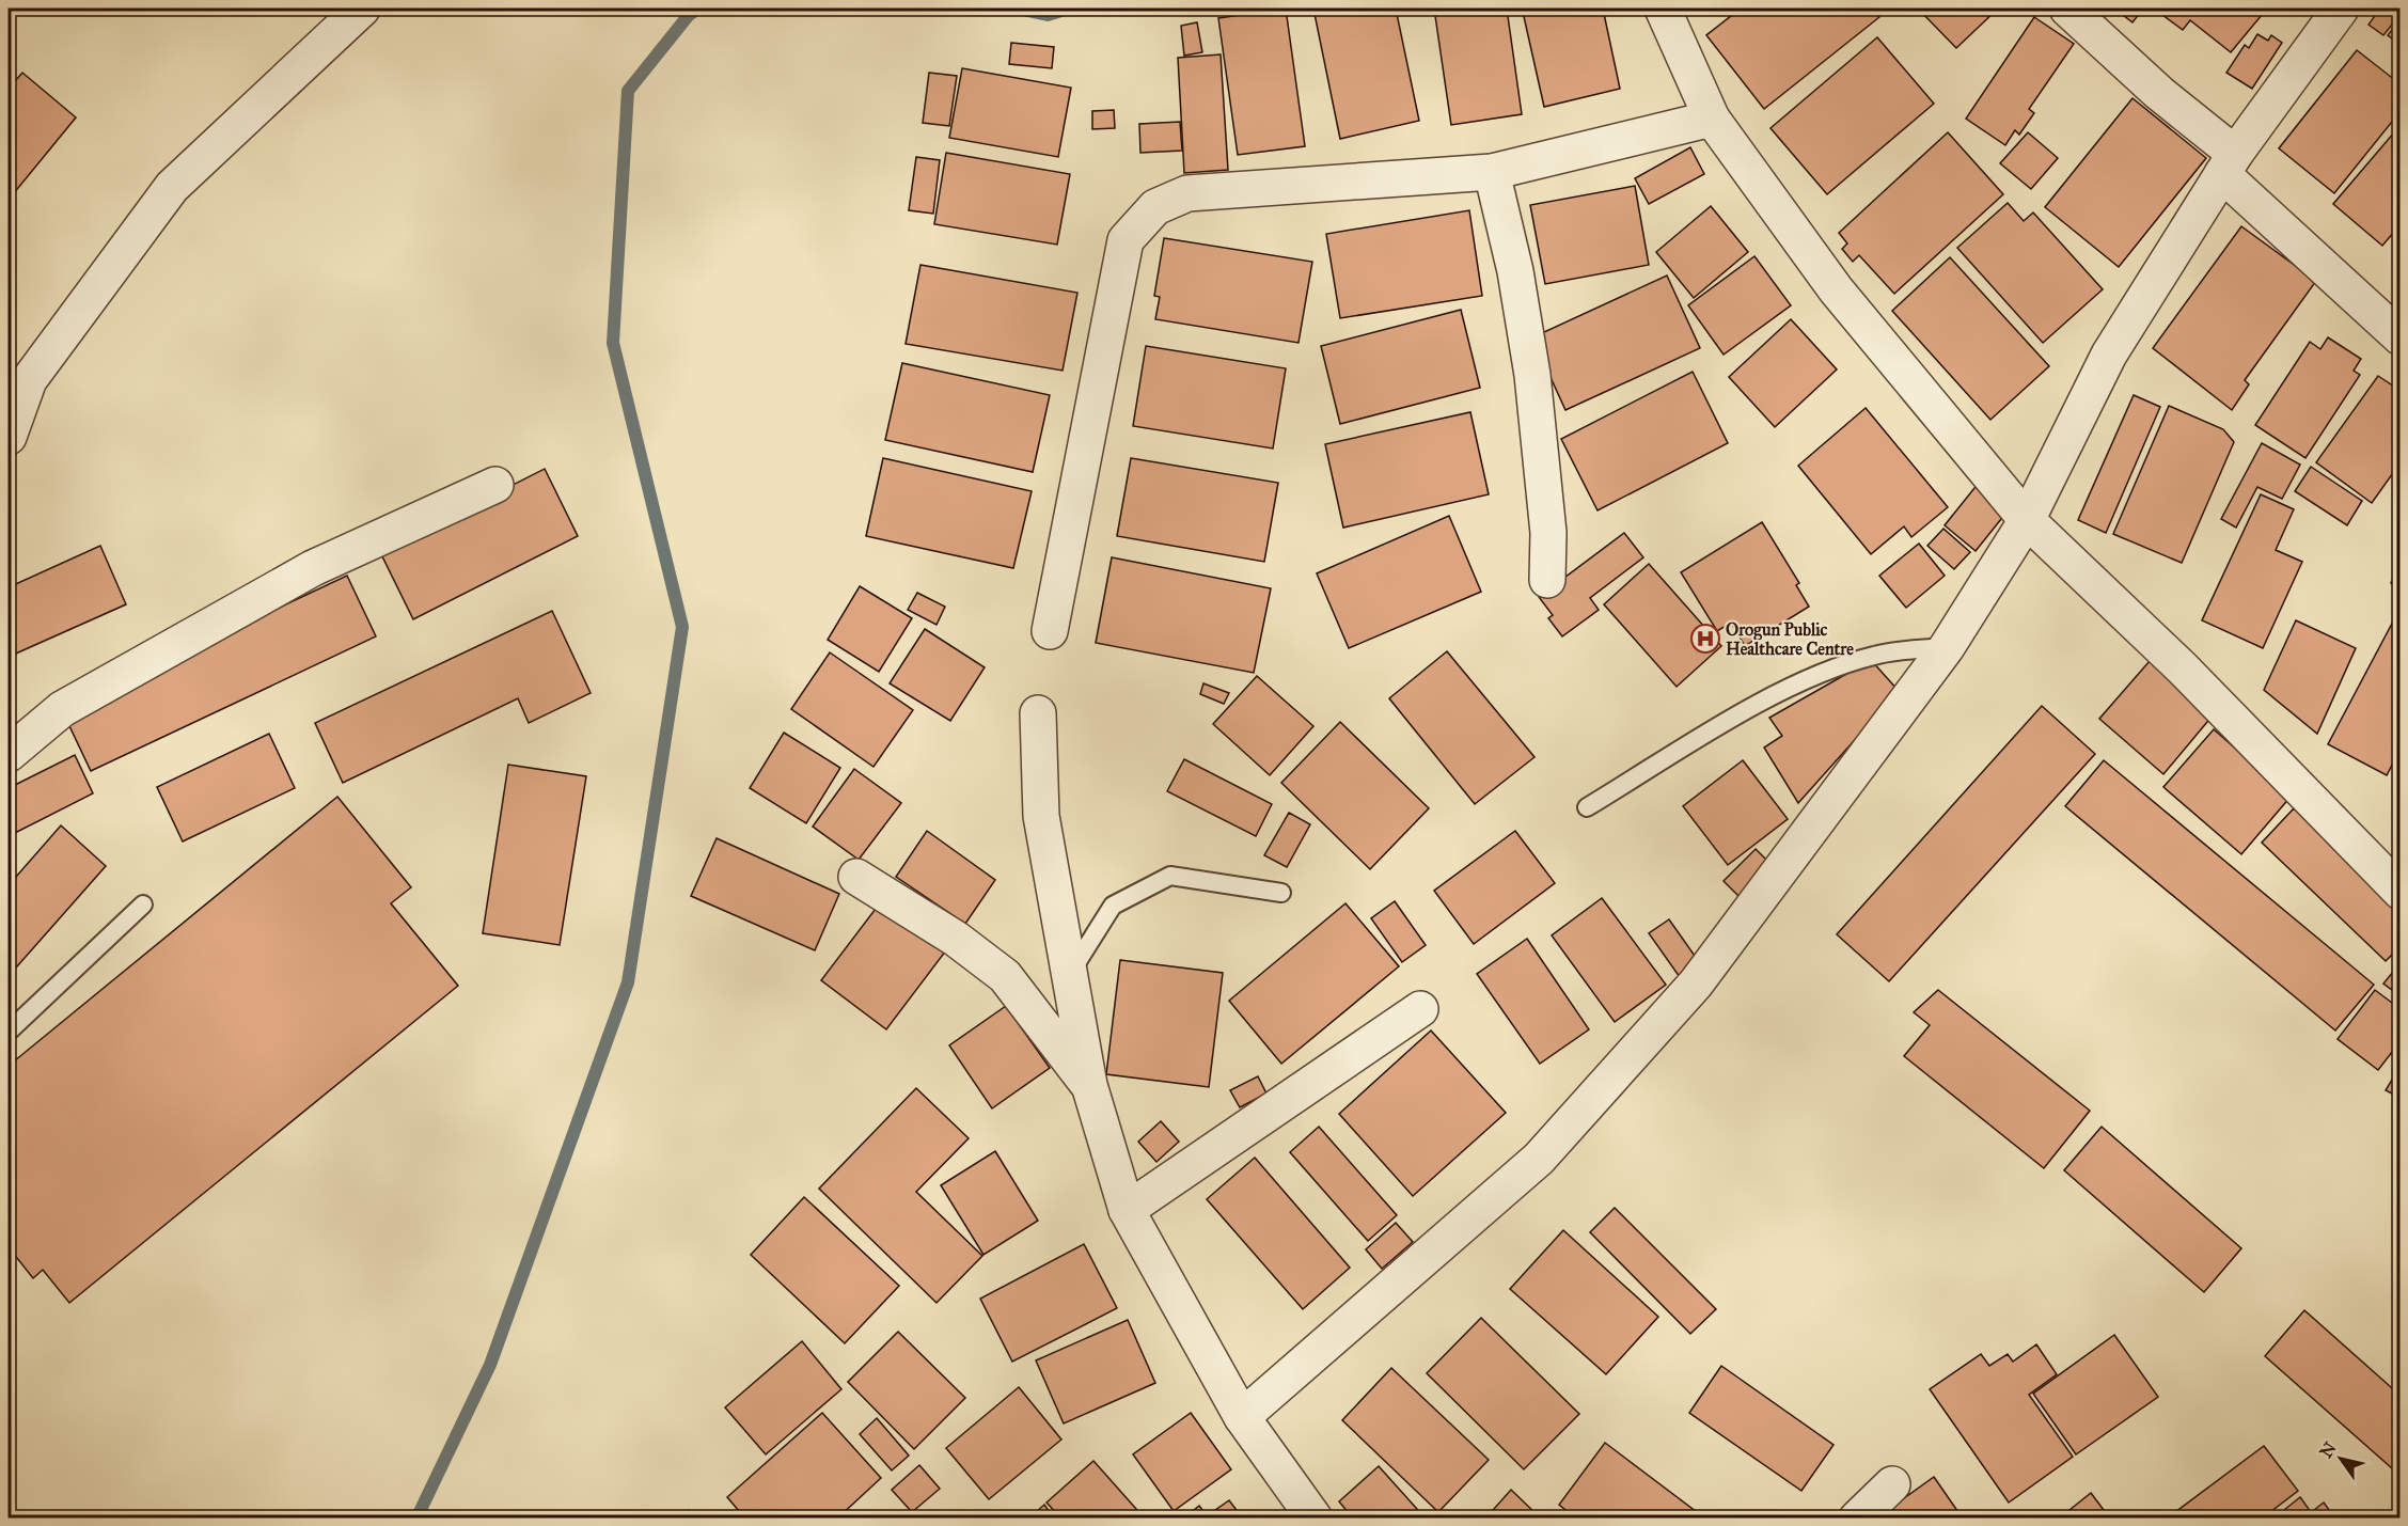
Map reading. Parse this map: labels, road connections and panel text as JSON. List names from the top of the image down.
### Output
{
  "places": {
    "hospital": ["Orogun Public Healthcare Centre"]
  },
  "north": "top left"
}
